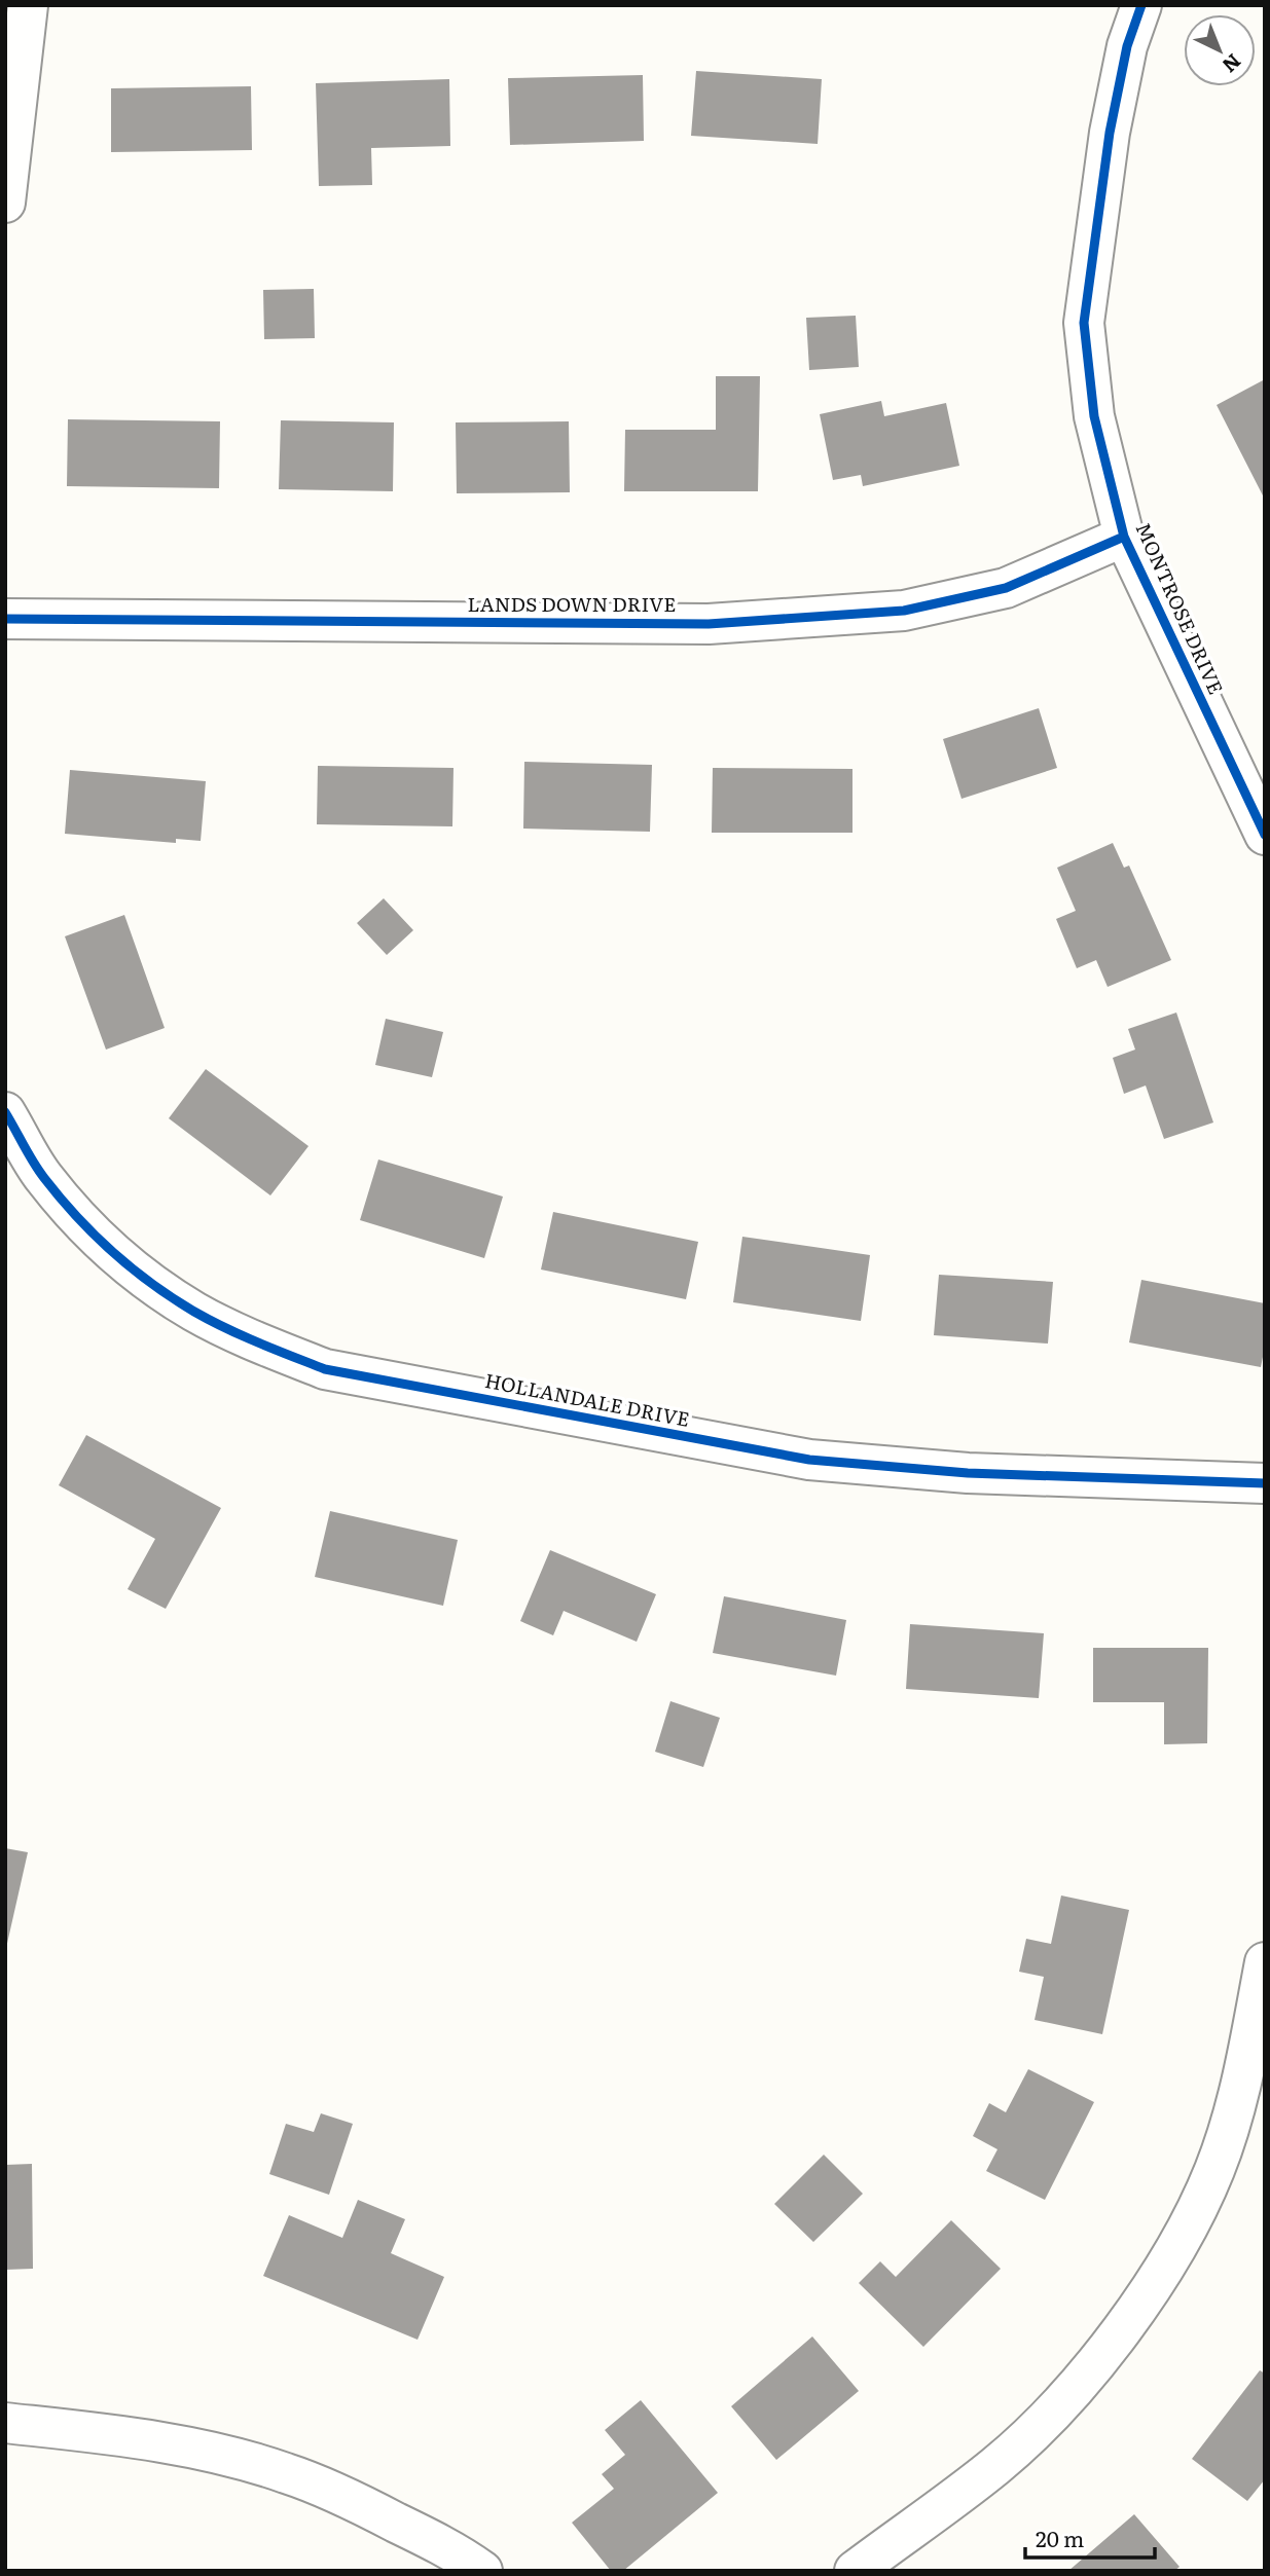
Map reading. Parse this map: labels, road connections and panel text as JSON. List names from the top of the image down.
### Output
{
  "streets": {
    "street": ["LANDS DOWN DRIVE", "MONTROSE DRIVE", "HOLLANDALE DRIVE"]
  },
  "crossings": [
    ["LANDS DOWN DRIVE", "MONTROSE DRIVE"]
  ],
  "scale_bar": "20 m",
  "north": "bottom right"
}
